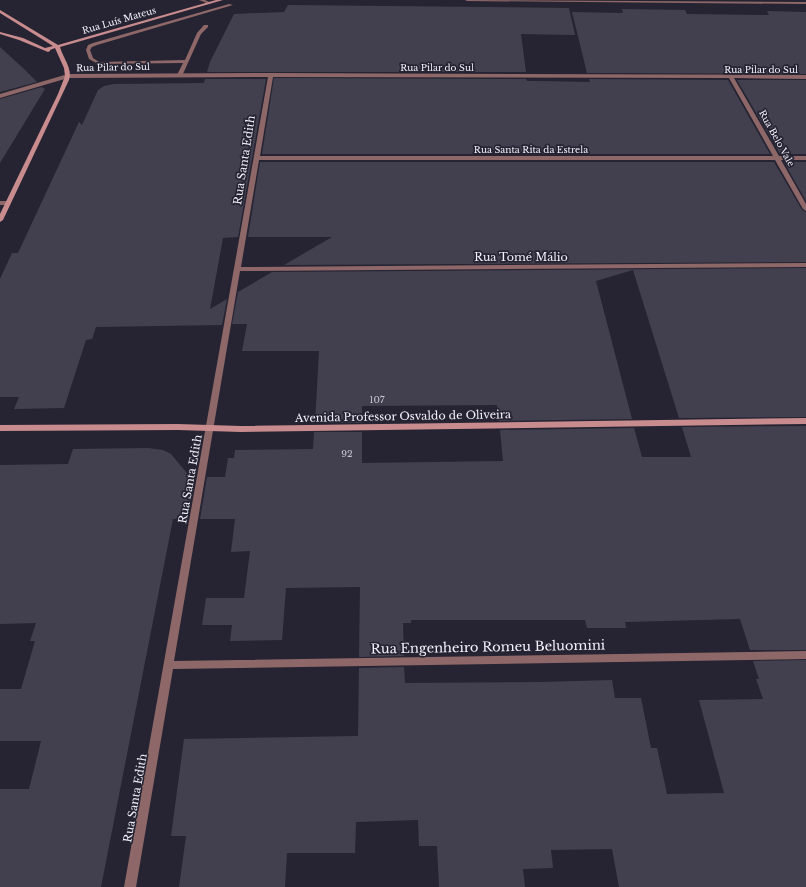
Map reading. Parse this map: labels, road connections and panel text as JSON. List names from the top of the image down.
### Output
{
  "streets": {
    "main road": ["Rua Luís Mateus", "Avenida Professor Osvaldo de Oliveira"],
    "street": [
      "Rua Pilar do Sul",
      "Rua Belo Vale",
      "Rua Santa Rita da Estrela",
      "Rua Santa Edith",
      "Rua Tomé Málio",
      "Rua Engenheiro Romeu Beluomini"
    ]
  },
  "crossings": [
    ["Rua Pilar do Sul", "Rua Belo Vale"],
    ["Rua Pilar do Sul", "Rua Santa Edith"],
    ["Rua Belo Vale", "Rua Santa Rita da Estrela"],
    ["Rua Santa Rita da Estrela", "Rua Santa Edith"],
    ["Rua Santa Edith", "Rua Tomé Málio"],
    ["Rua Santa Edith", "Avenida Professor Osvaldo de Oliveira"],
    ["Rua Santa Edith", "Rua Engenheiro Romeu Beluomini"]
  ],
  "house_numbers": ["107", "92"]
}
